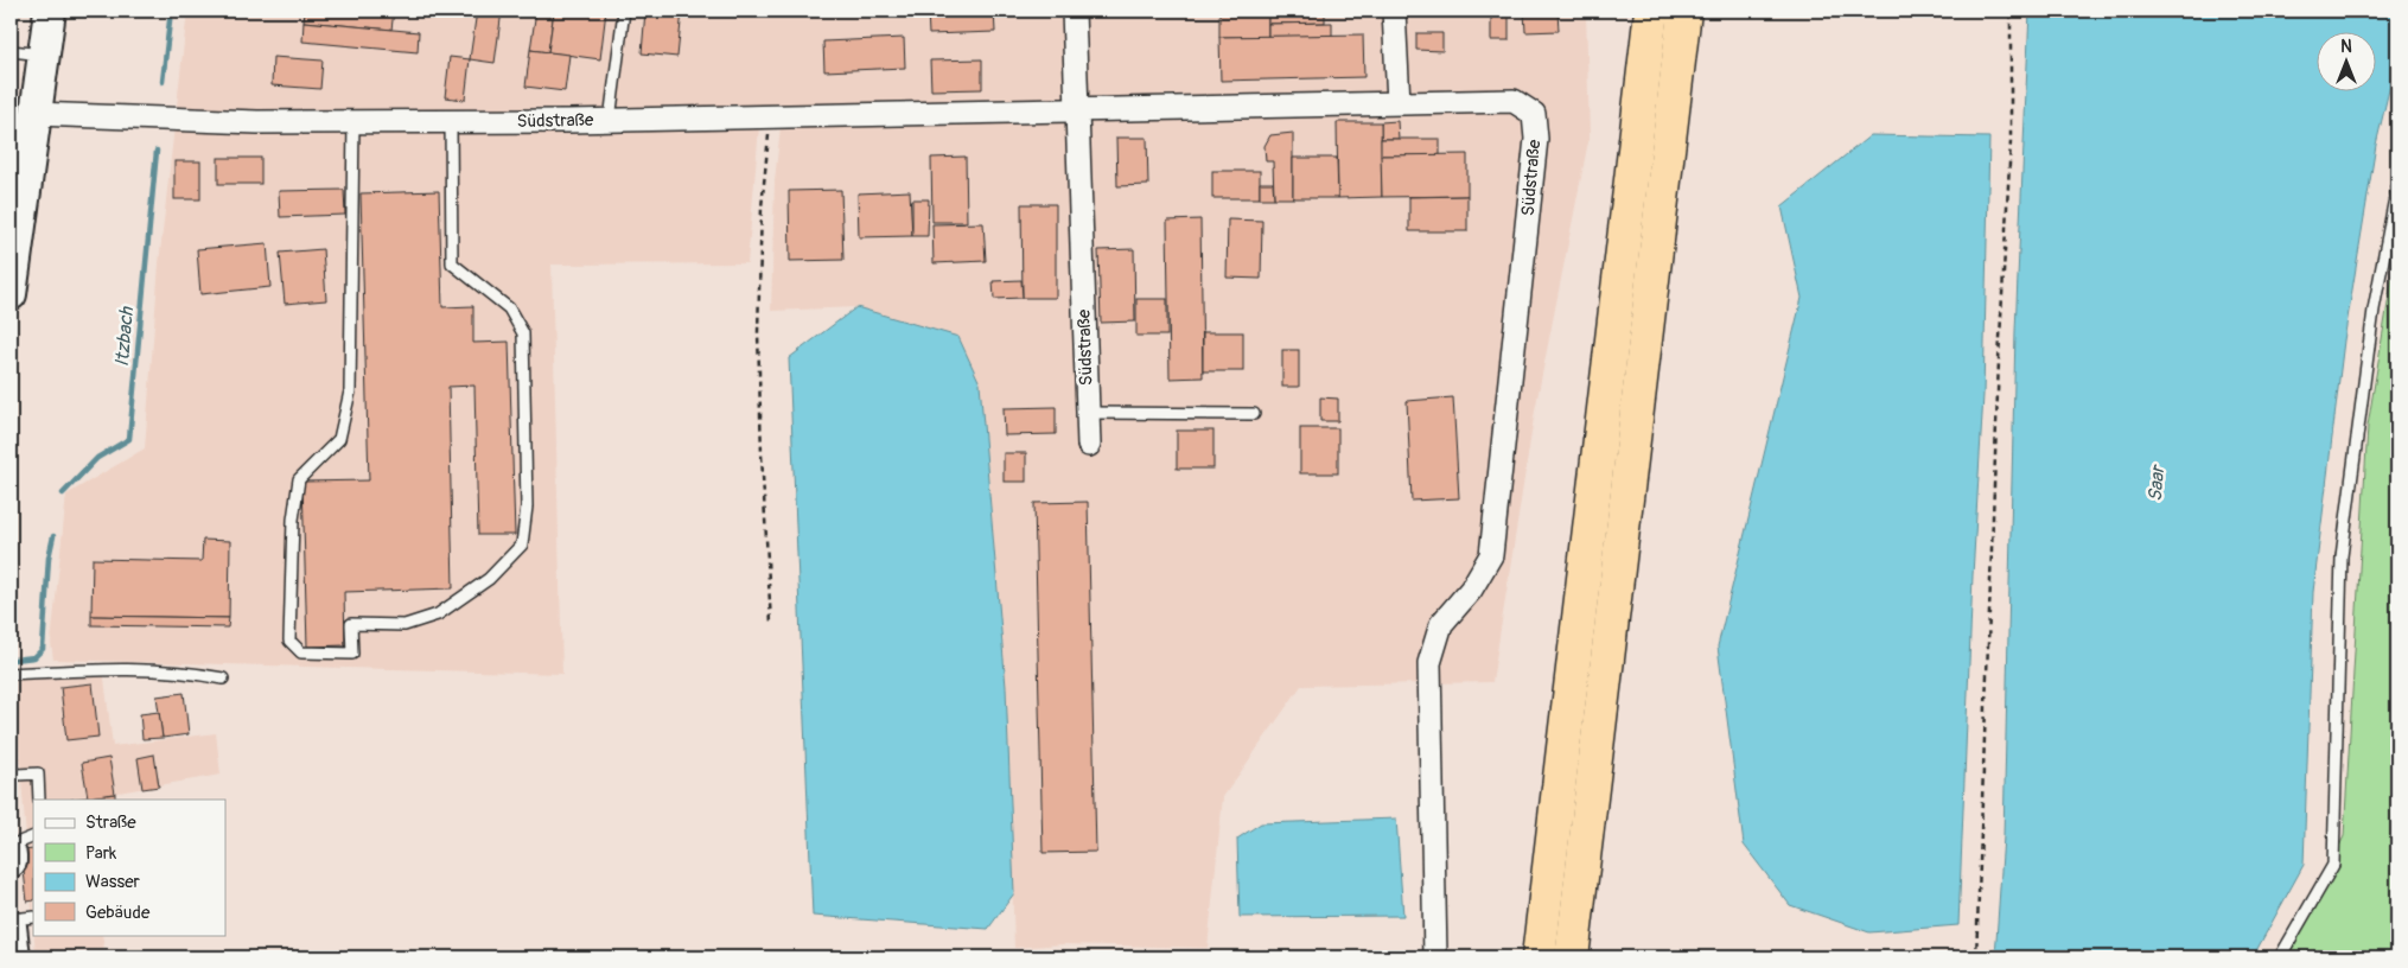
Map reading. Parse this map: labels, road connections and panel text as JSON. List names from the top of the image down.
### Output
{
  "streets": {
    "street": ["Südstraße"]
  },
  "water": ["Itzbach", "Saar"],
  "legend": [
    "Straße",
    "Park",
    "Wasser",
    "Gebäude"
  ],
  "north": "top"
}
